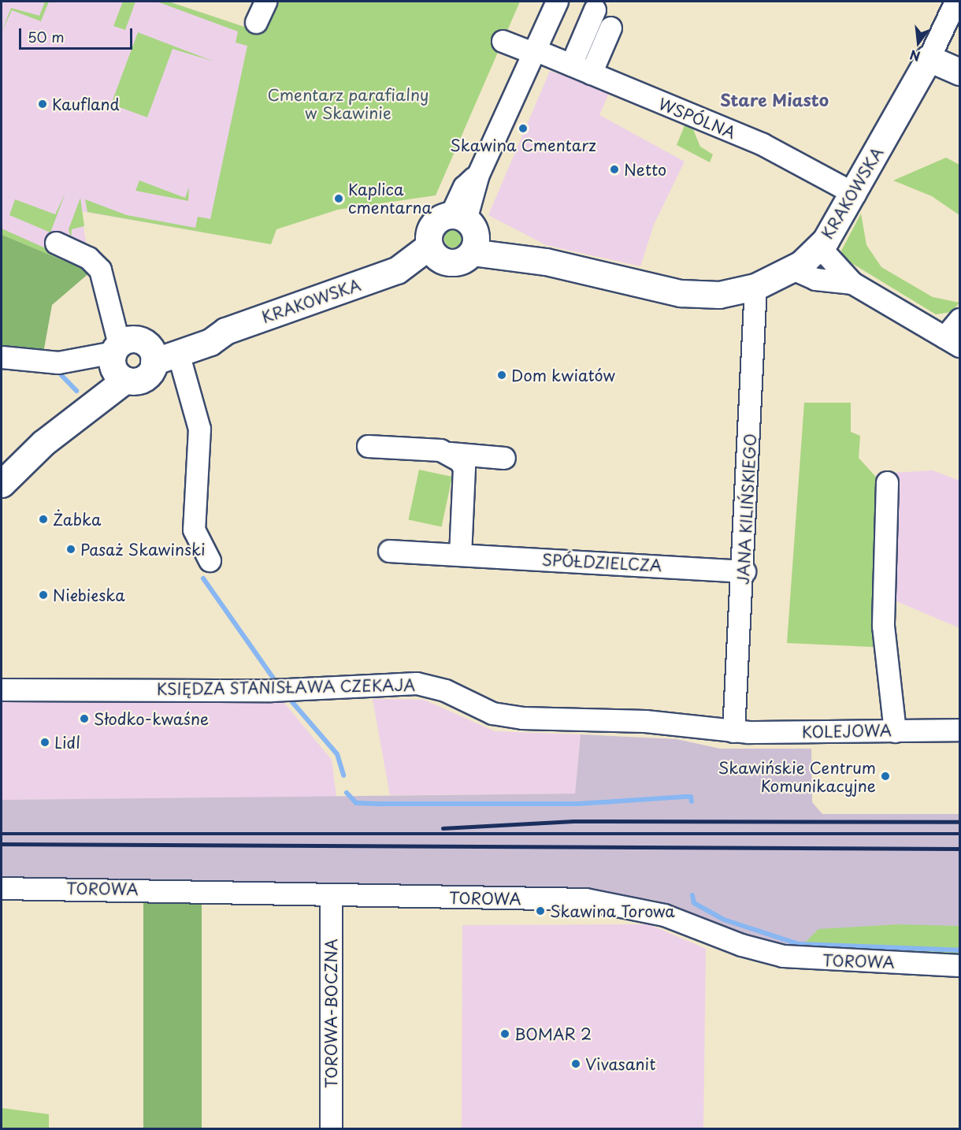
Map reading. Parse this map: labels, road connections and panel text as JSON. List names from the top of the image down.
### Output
{
  "streets": {
    "main road": ["KRAKOWSKA"],
    "street": [
      "WSPÓLNA",
      "JANA KILIŃSKIEGO",
      "SPÓŁDZIELCZA",
      "KSIĘDZA STANISŁAWA CZEKAJA",
      "KOLEJOWA",
      "TOROWA",
      "TOROWA-BOCZNA"
    ]
  },
  "crossings": [
    ["WSPÓLNA", "KRAKOWSKA"],
    ["KRAKOWSKA", "JANA KILIŃSKIEGO"],
    ["JANA KILIŃSKIEGO", "SPÓŁDZIELCZA"],
    ["JANA KILIŃSKIEGO", "KSIĘDZA STANISŁAWA CZEKAJA"],
    ["JANA KILIŃSKIEGO", "KOLEJOWA"],
    ["KSIĘDZA STANISŁAWA CZEKAJA", "KOLEJOWA"],
    ["TOROWA", "TOROWA-BOCZNA"]
  ],
  "districts": ["Stare Miasto"],
  "parks": ["Cmentarz parafialny w Skawinie"],
  "places": [
    "Kaufland",
    "Skawina Cmentarz",
    "Netto",
    "Kaplica cmentarna",
    "Dom kwiatów",
    "Żabka",
    "Pasaż Skawinski",
    "Niebieska",
    "Słodko-kwaśne",
    "Lidl",
    "Skawińskie Centrum Komunikacyjne",
    "Skawina Torowa",
    "BOMAR 2",
    "Vivasanit"
  ],
  "scale_bar": "50 m",
  "north": "bottom"
}
